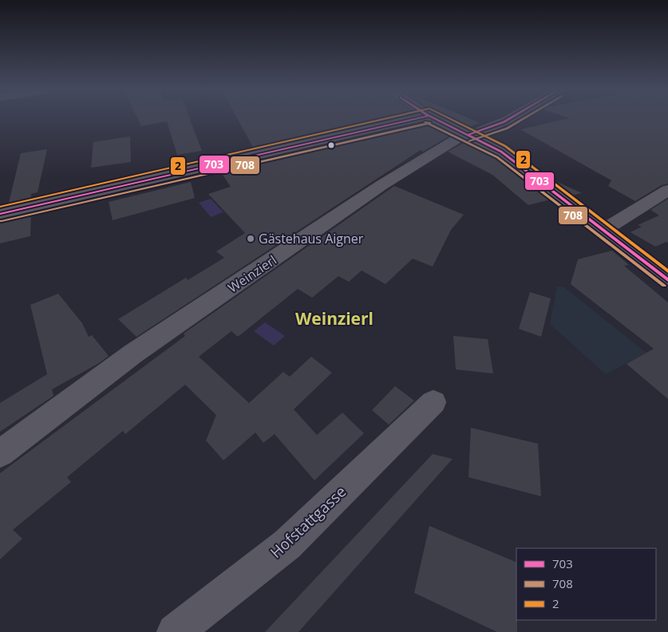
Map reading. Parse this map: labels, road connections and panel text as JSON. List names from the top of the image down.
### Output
{
  "streets": {
    "street": ["Weinzierl", "Hofstattgasse"]
  },
  "districts": ["Weinzierl"],
  "places": ["Gästehaus Aigner"],
  "lines": ["transit line 703", "transit line 708", "transit line 2"],
  "legend": ["703", "708", "2"]
}
